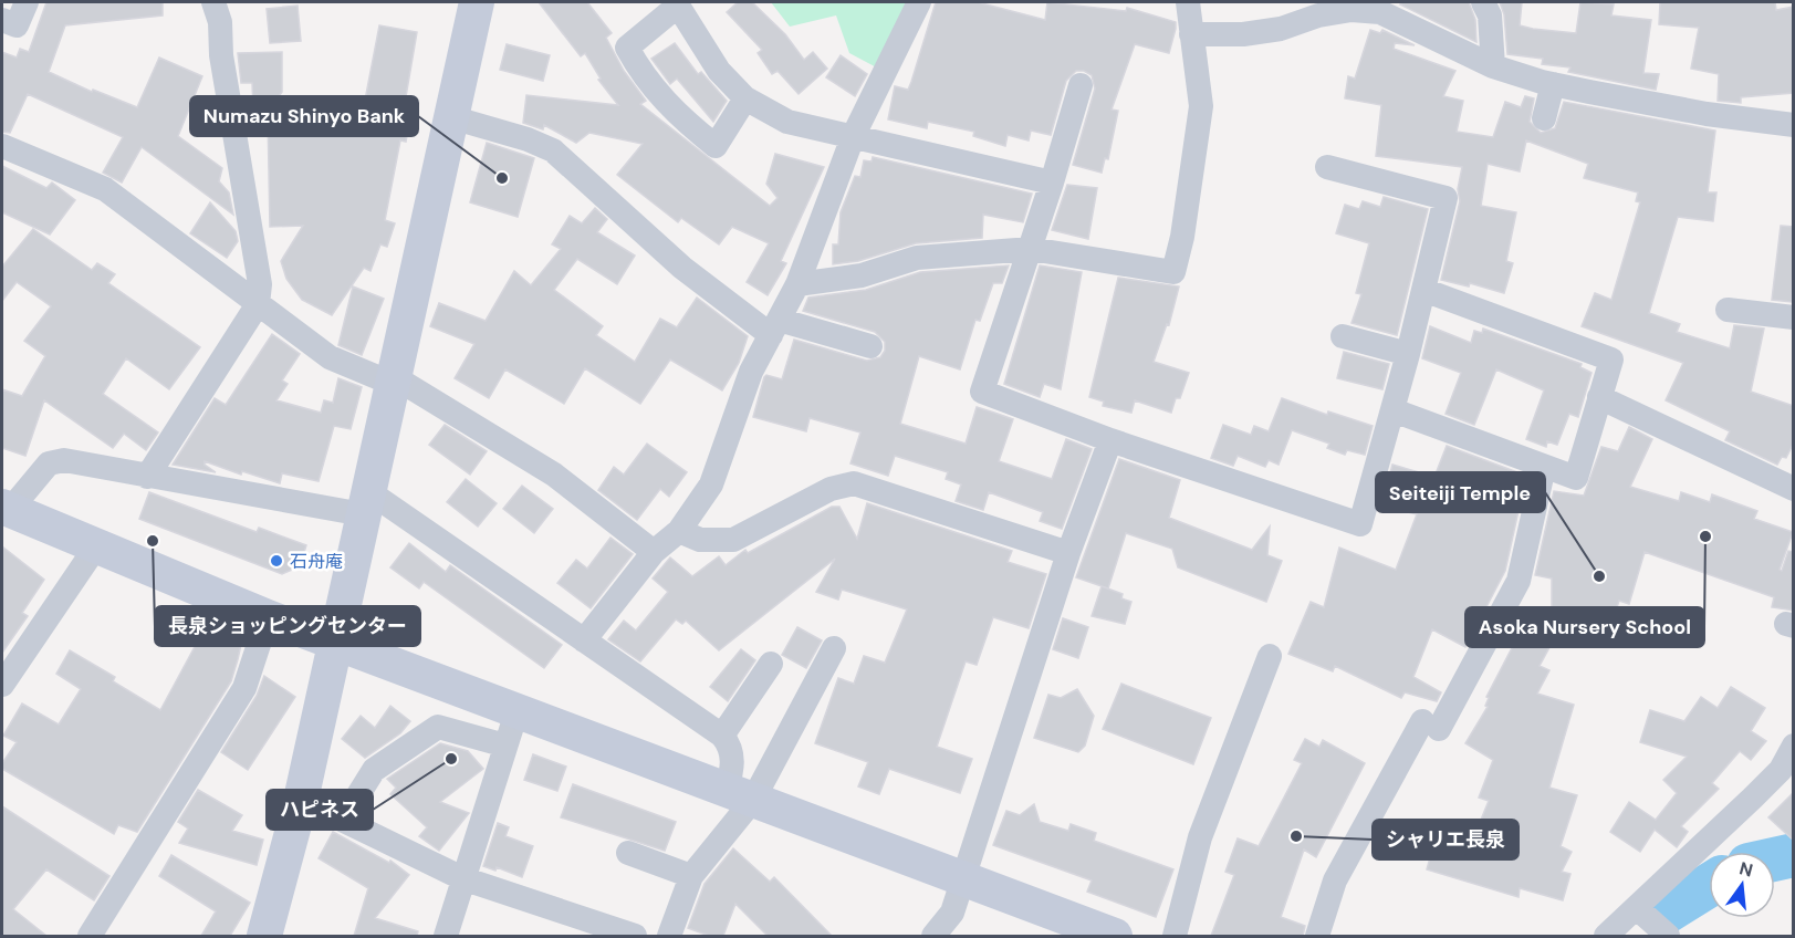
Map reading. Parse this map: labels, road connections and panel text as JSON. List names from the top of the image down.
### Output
{
  "places": [
    "Numazu Shinyo Bank",
    "Asoka Nursery School",
    "長泉ショッピングセンター",
    "石舟庵",
    "Seiteiji Temple",
    "ハピネス",
    "シャリエ長泉"
  ],
  "north": "top"
}
